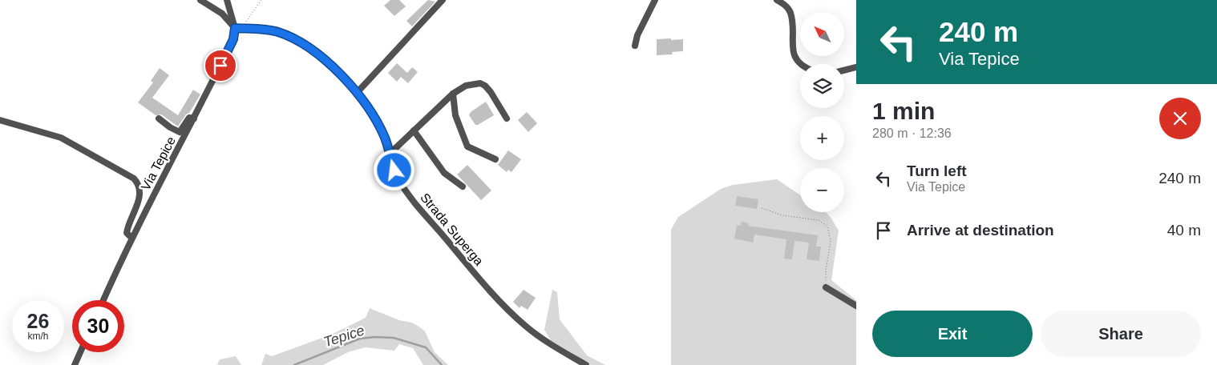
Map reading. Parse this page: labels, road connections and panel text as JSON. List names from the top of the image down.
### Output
{
  "streets": {
    "street": ["Via Tepice", "Strada Superga"]
  },
  "crossings": [
    ["Via Tepice", "Strada Superga"]
  ],
  "water": ["Tepice"],
  "north": "top left",
  "page": {
    "turn": ["240 m", "Via Tepice"],
    "map_buttons": ["+", "−"],
    "heading": ["1 min", "280 m · 12:36"],
    "list": [
      {
        "name": "Turn left",
        "note": "Via Tepice",
        "value": "240 m"
      },
      {
        "name": "Arrive at destination",
        "value": "40 m"
      }
    ],
    "speed": "26 km/h",
    "limit": "30",
    "buttons": ["Exit", "Share"]
  }
}
